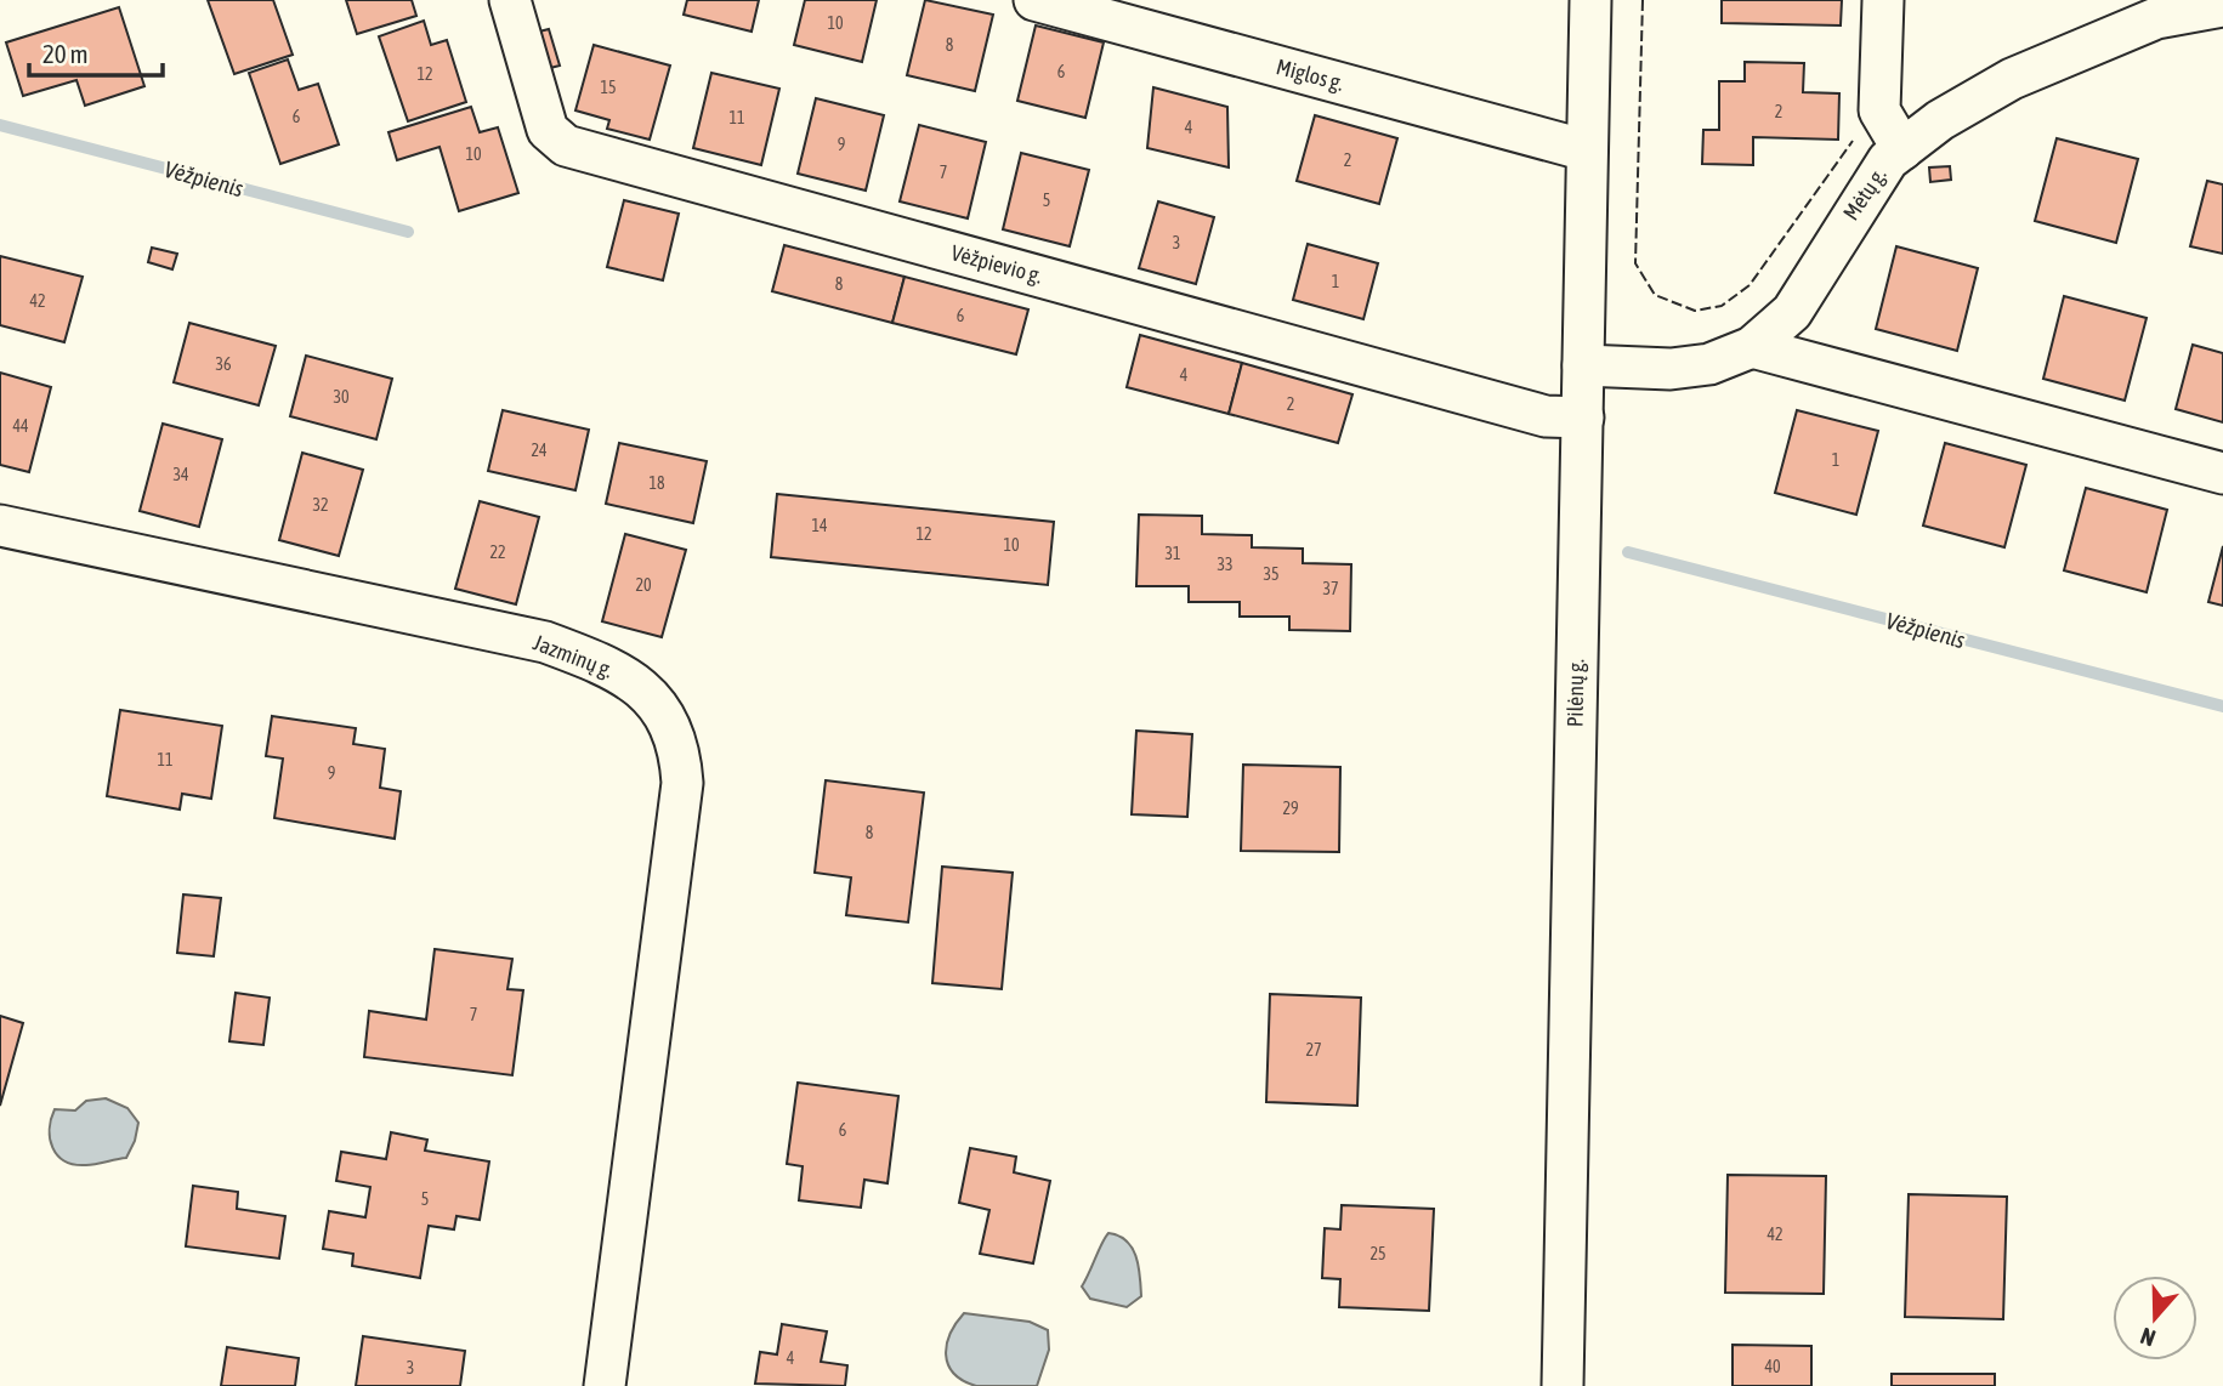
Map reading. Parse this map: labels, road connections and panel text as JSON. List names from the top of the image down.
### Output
{
  "streets": {
    "street": [
      "Miglos g.",
      "Mėtų g.",
      "Vėžpievio g.",
      "Jazminų g.",
      "Pilėnų g."
    ]
  },
  "crossings": [
    ["Miglos g.", "Pilėnų g."],
    ["Mėtų g.", "Pilėnų g."],
    ["Vėžpievio g.", "Pilėnų g."]
  ],
  "water": ["Vėžpienis"],
  "house_numbers": [
    "10",
    "8",
    "6",
    "12",
    "15",
    "2",
    "6",
    "11",
    "4",
    "9",
    "10",
    "2",
    "7",
    "5",
    "3",
    "1",
    "8",
    "42",
    "6",
    "36",
    "4",
    "30",
    "2",
    "44",
    "24",
    "1",
    "34",
    "18",
    "32",
    "14",
    "12",
    "10",
    "22",
    "31",
    "33",
    "35",
    "20",
    "37",
    "11",
    "9",
    "29",
    "8",
    "7",
    "27",
    "6",
    "5",
    "42",
    "25",
    "4",
    "40",
    "3"
  ],
  "scale_bar": "20 m",
  "north": "bottom"
}
